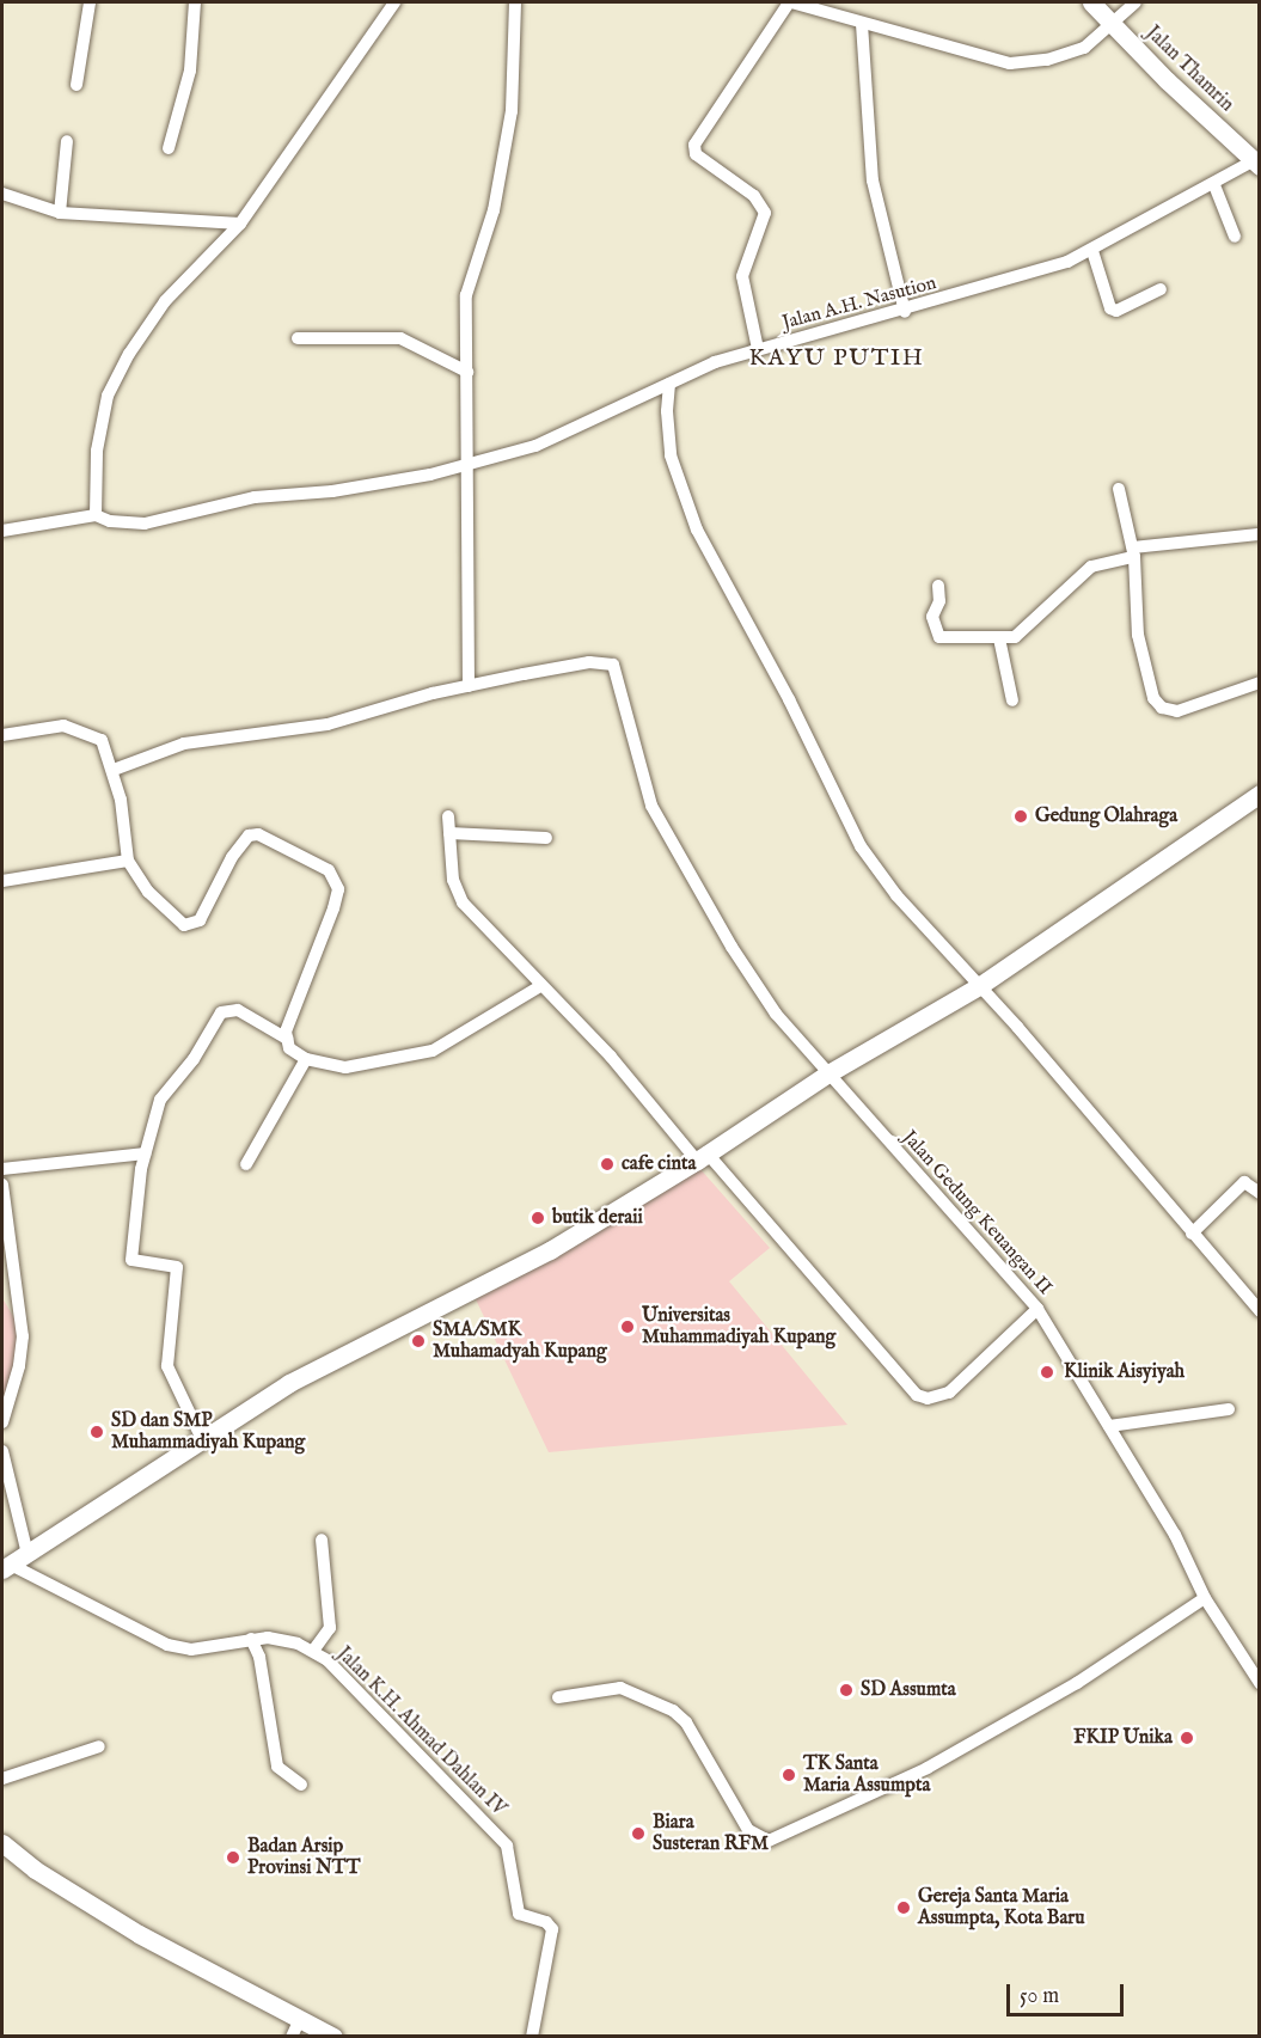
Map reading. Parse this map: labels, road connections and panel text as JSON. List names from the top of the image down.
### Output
{
  "streets": {
    "street": [
      "Jalan Thamrin",
      "Jalan A.H. Nasution",
      "Jalan Gedung Keuangan II",
      "Jalan K.H. Ahmad Dahlan IV"
    ]
  },
  "crossings": [
    ["Jalan Thamrin", "Jalan A.H. Nasution"]
  ],
  "districts": ["KAYU PUTIH"],
  "places": [
    "Gedung Olahraga",
    "cafe cinta",
    "butik deraii",
    "Universitas Muhammadiyah Kupang",
    "SMA/SMK Muhamadyah Kupang",
    "Klinik Aisyiyah",
    "SD dan SMP Muhammadiyah Kupang",
    "SD Assumta",
    "FKIP Unika",
    "TK Santa Maria Assumpta",
    "Biara Susteran RFM",
    "Badan Arsip Provinsi NTT",
    "Gereja Santa Maria Assumpta, Kota Baru"
  ],
  "scale_bar": "50 m"
}
